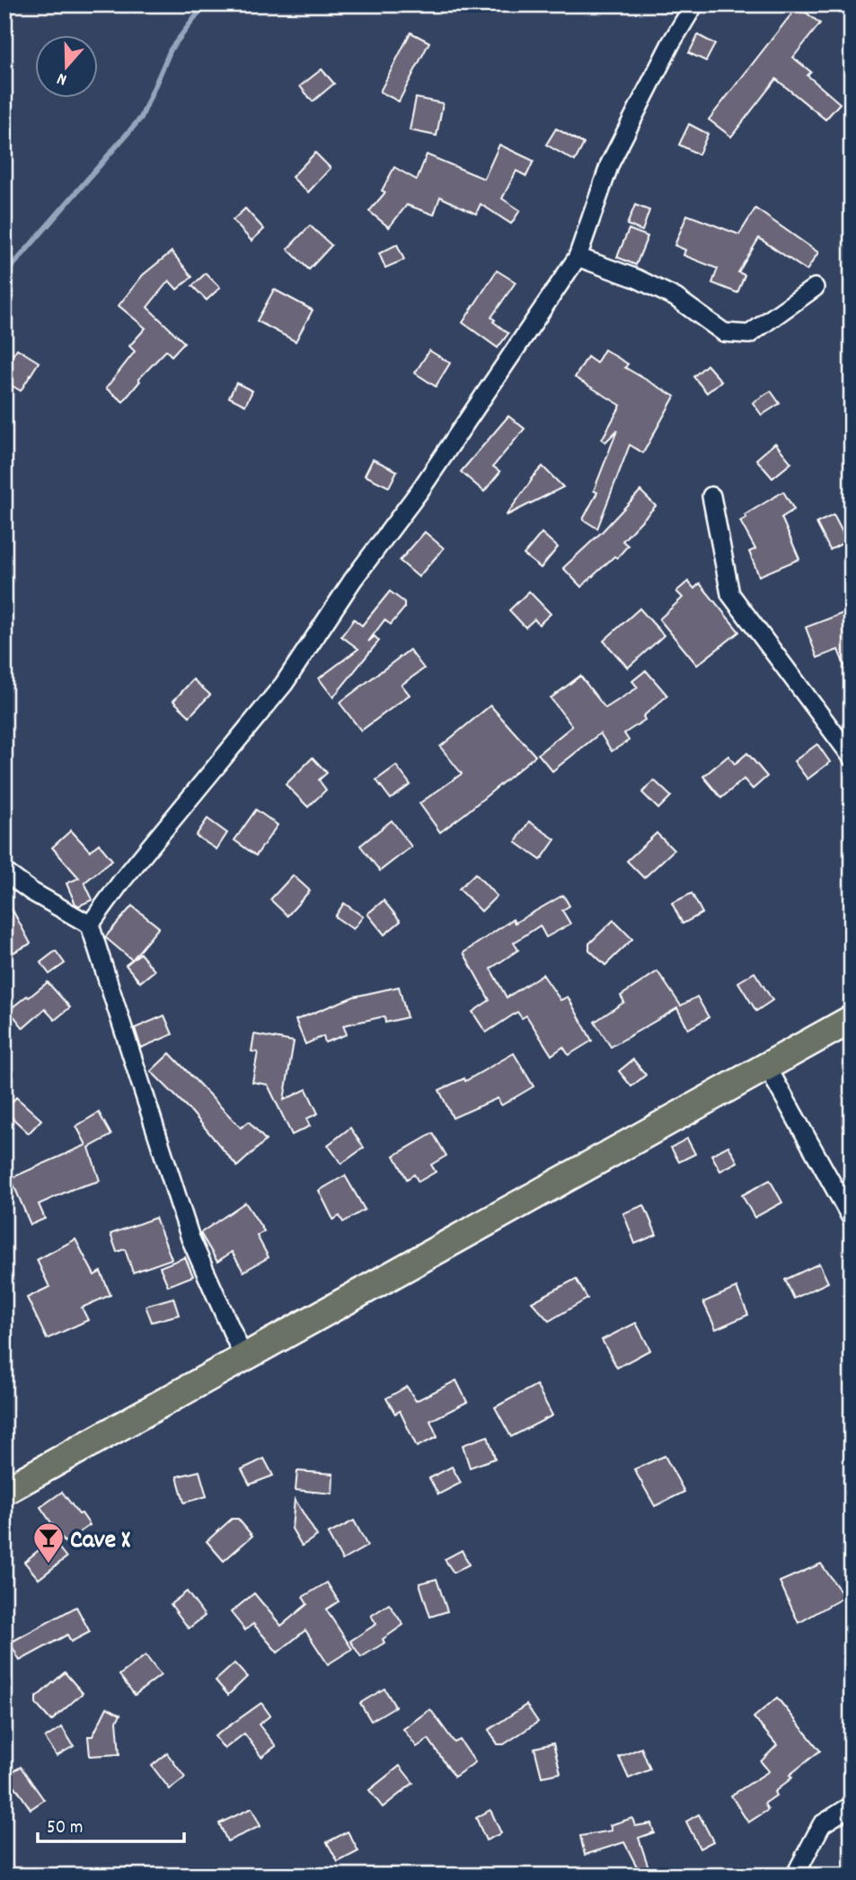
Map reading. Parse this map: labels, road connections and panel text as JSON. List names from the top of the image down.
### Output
{
  "places": {
    "bar": ["Cave X"]
  },
  "scale_bar": "50 m",
  "north": "bottom"
}
